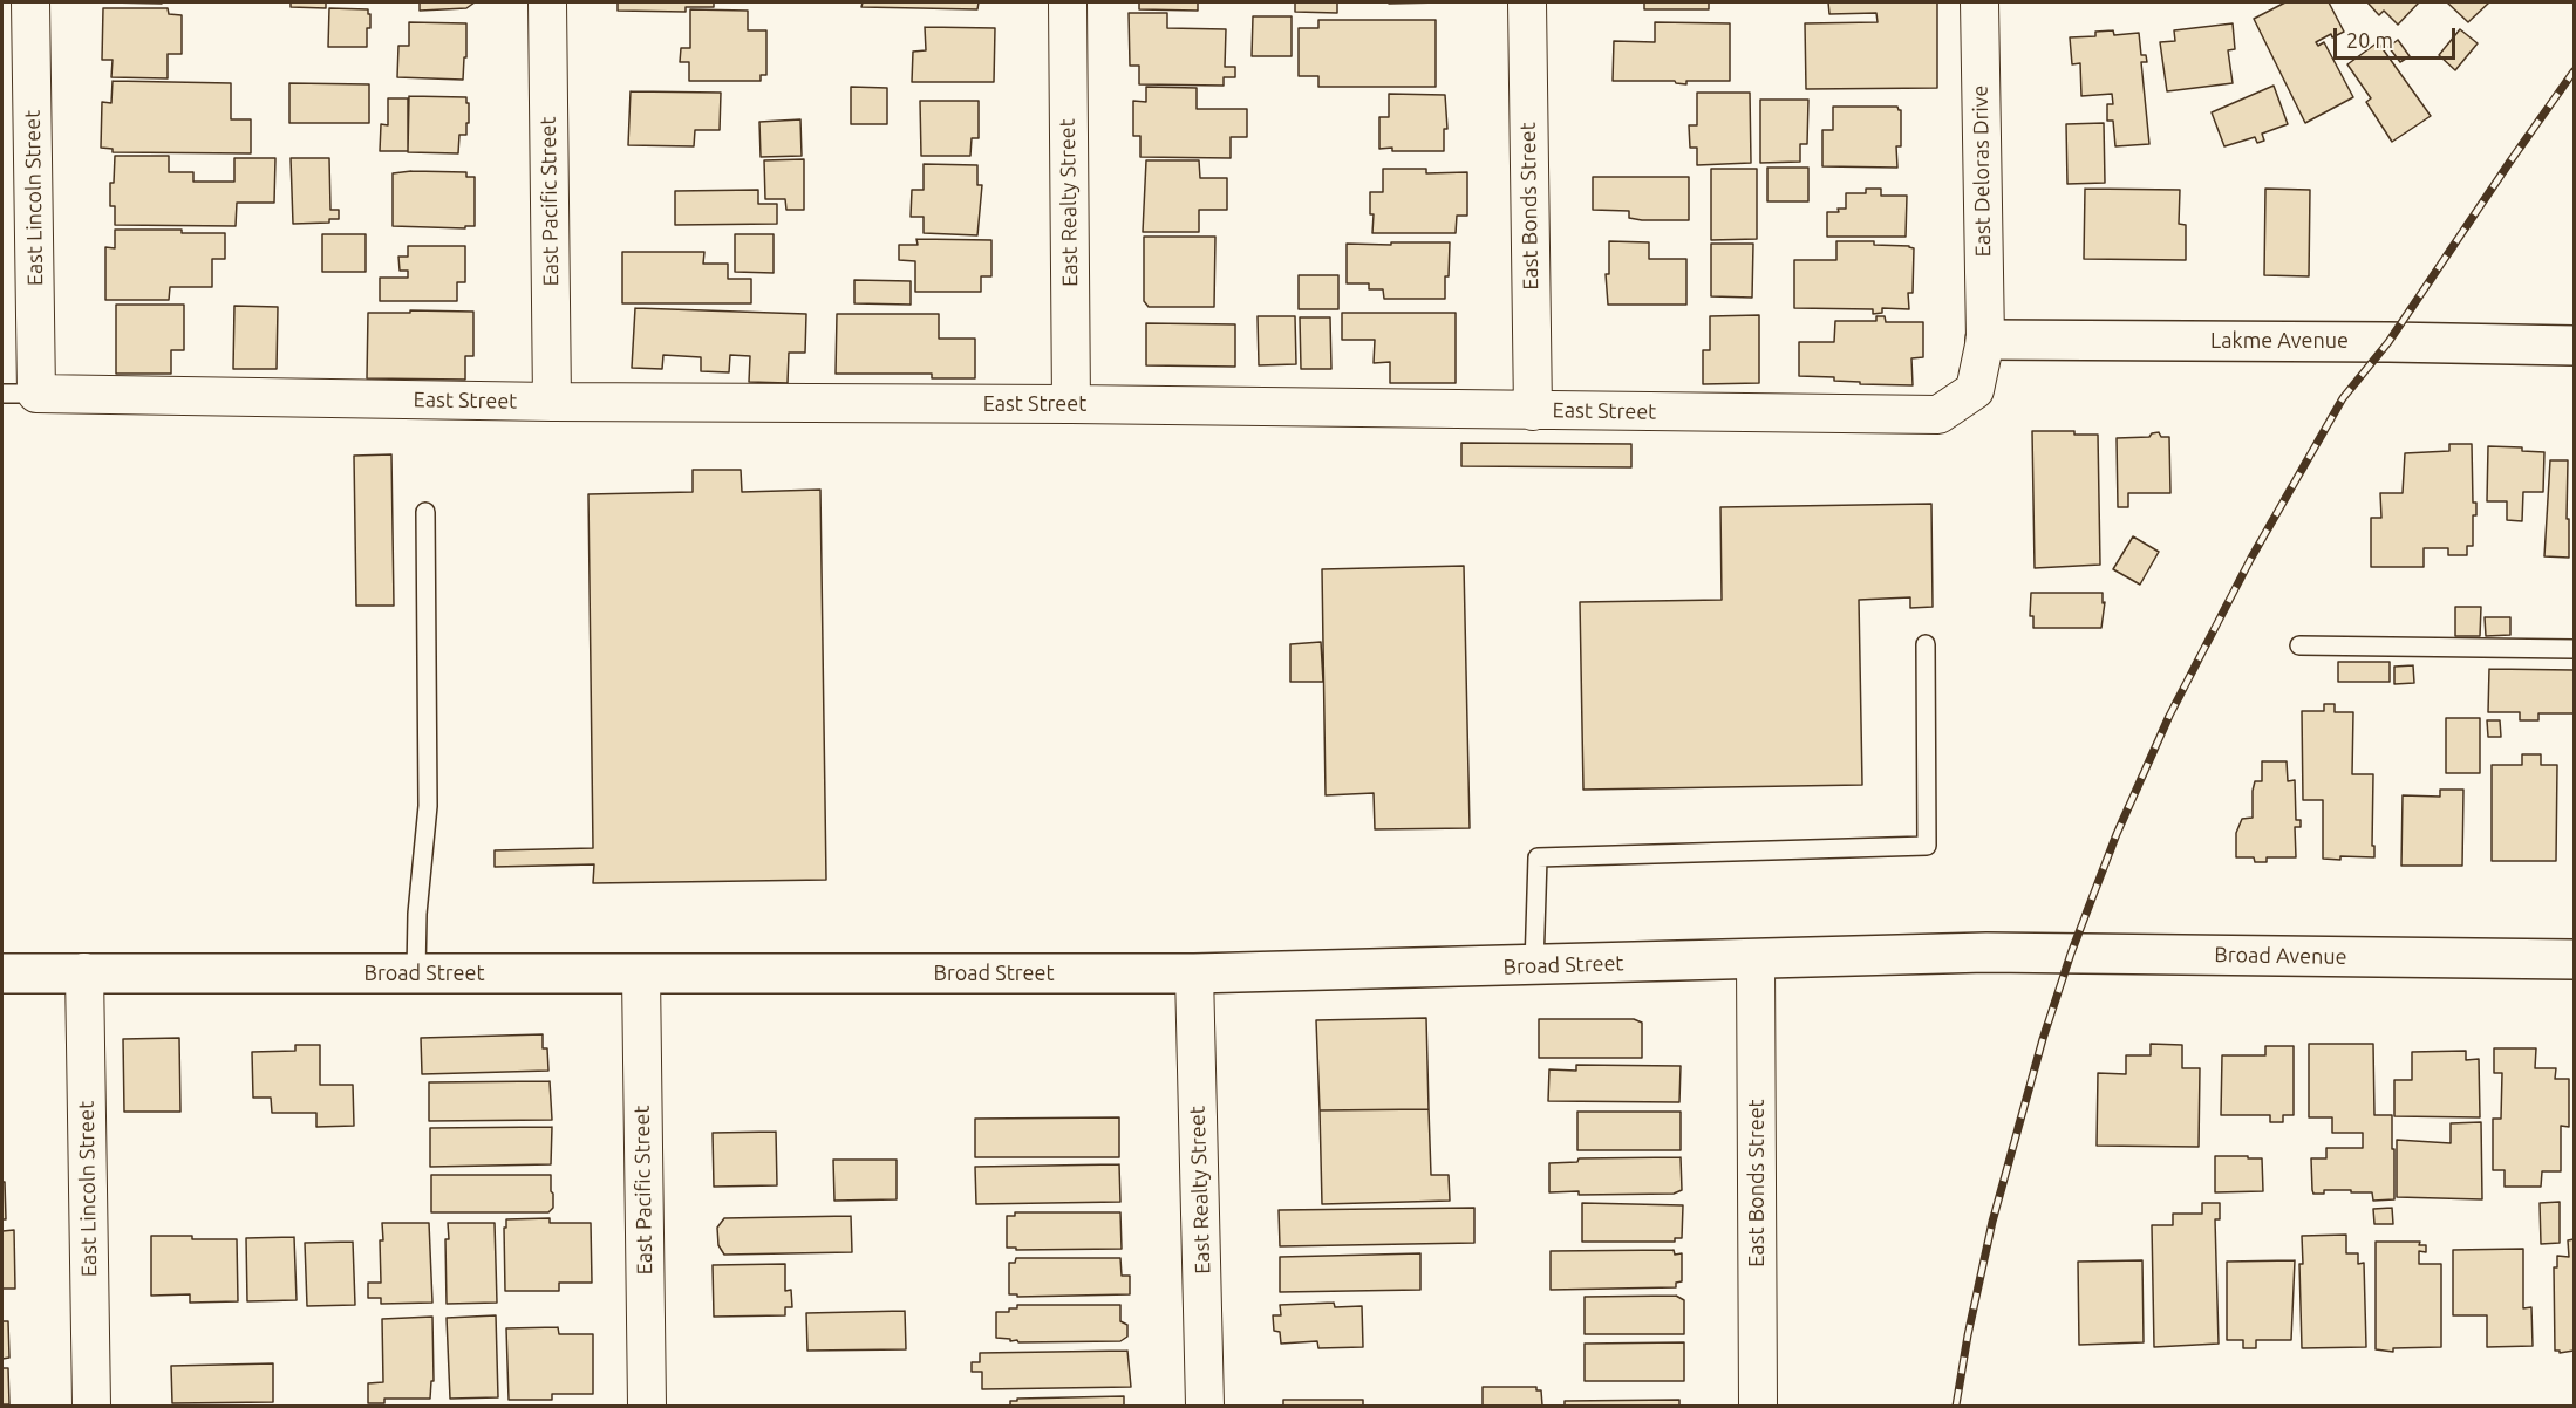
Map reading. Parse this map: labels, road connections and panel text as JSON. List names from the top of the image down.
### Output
{
  "streets": {
    "street": [
      "East Deloras Drive",
      "East Lincoln Street",
      "East Pacific Street",
      "East Realty Street",
      "East Bonds Street",
      "Lakme Avenue",
      "East Street",
      "Broad Avenue",
      "Broad Street"
    ]
  },
  "crossings": [
    ["East Deloras Drive", "Lakme Avenue"],
    ["East Deloras Drive", "East Street"],
    ["East Lincoln Street", "East Street"],
    ["East Lincoln Street", "Broad Street"],
    ["East Pacific Street", "East Street"],
    ["East Pacific Street", "Broad Street"],
    ["East Realty Street", "East Street"],
    ["East Realty Street", "Broad Street"],
    ["East Bonds Street", "East Street"],
    ["East Bonds Street", "Broad Street"],
    ["Lakme Avenue", "East Street"],
    ["Broad Avenue", "Broad Street"]
  ],
  "scale_bar": "20 m"
}
